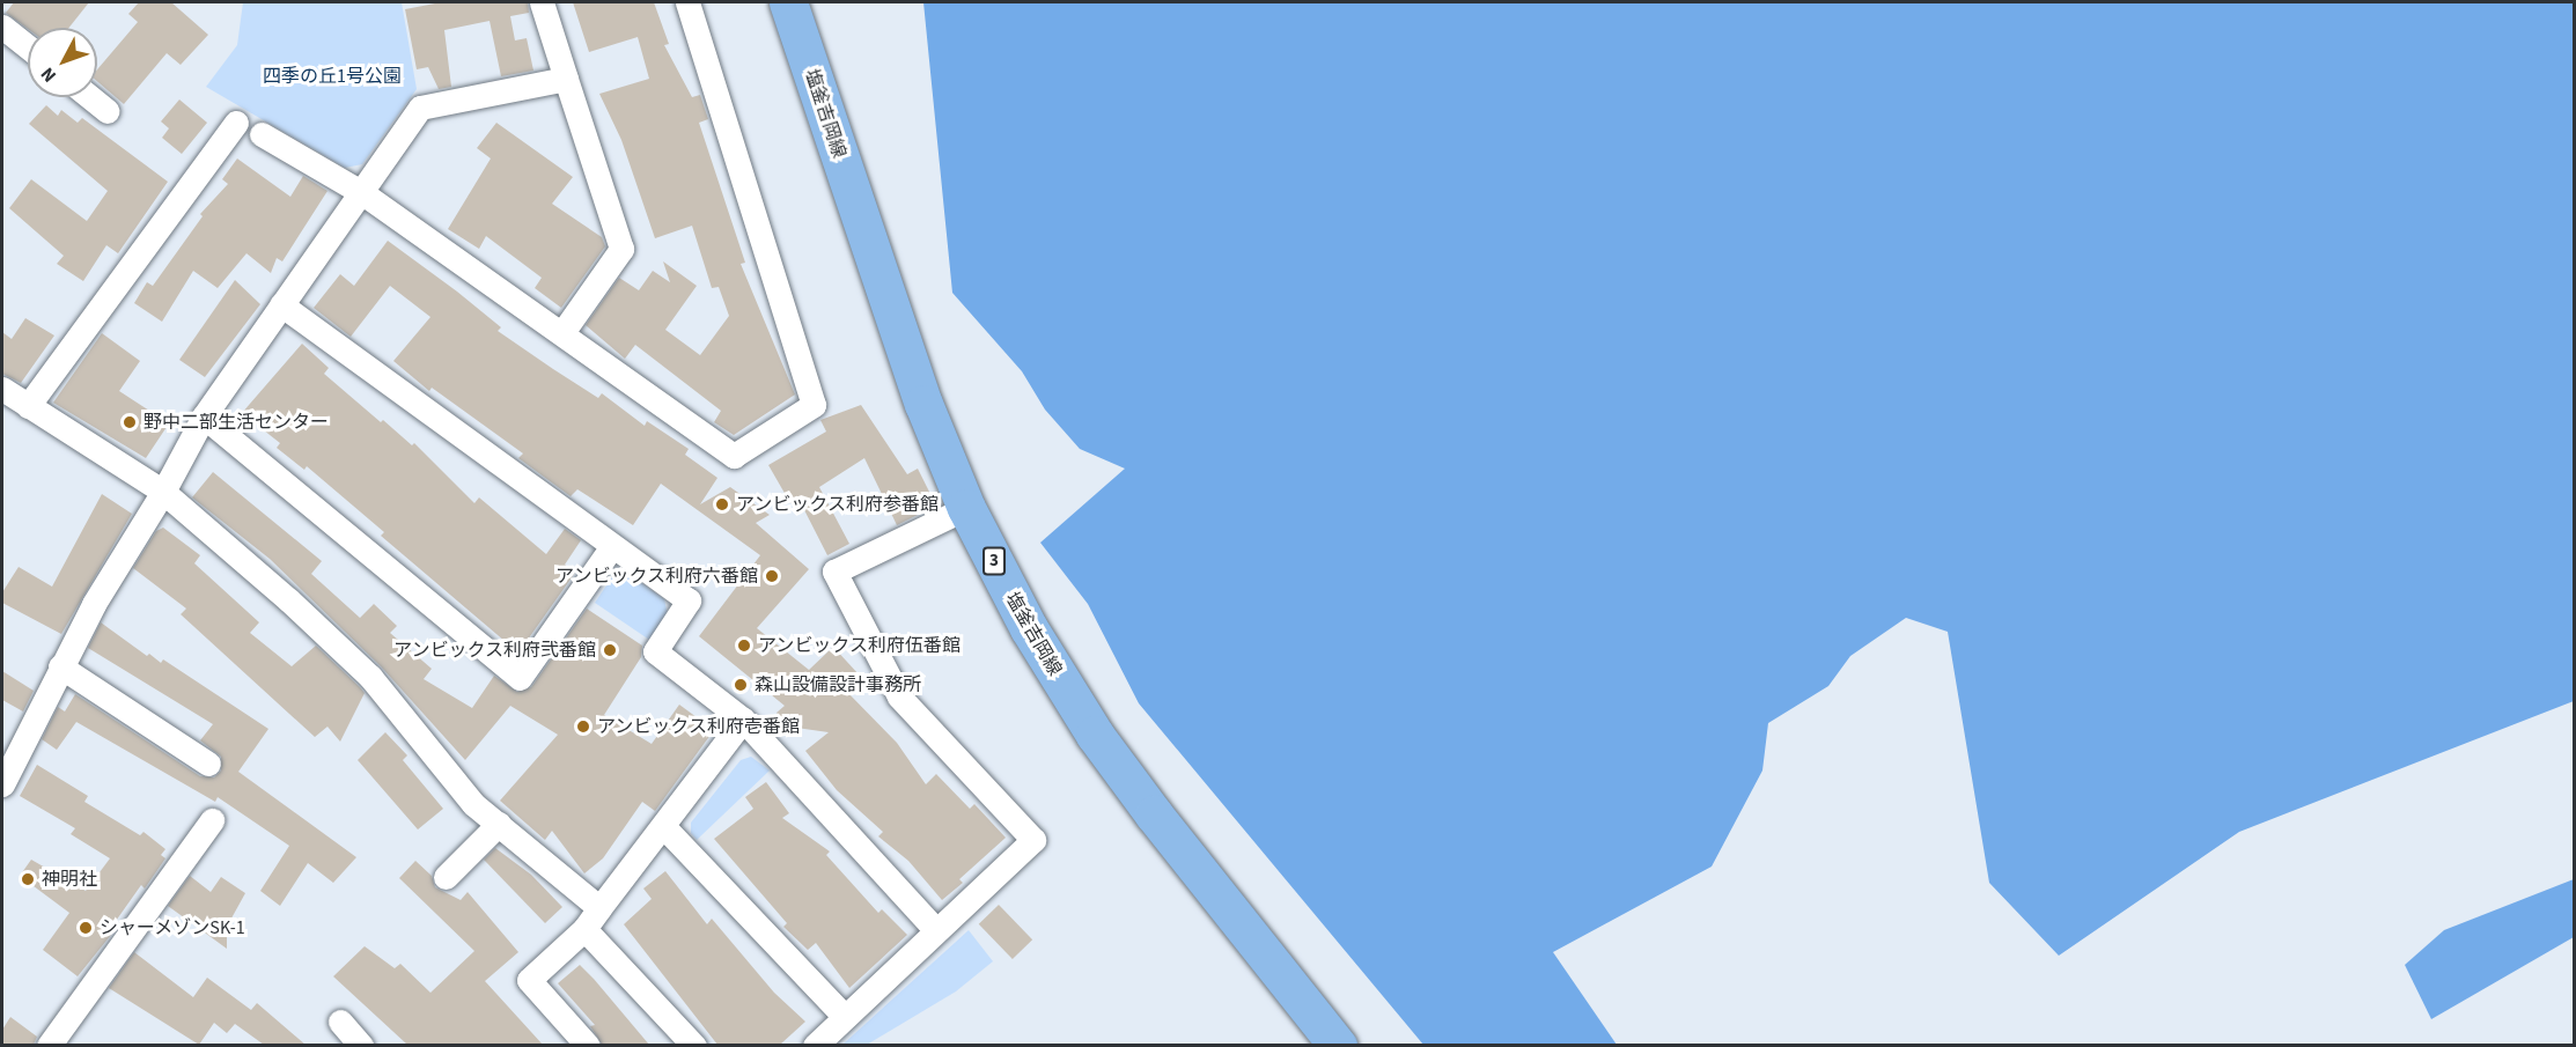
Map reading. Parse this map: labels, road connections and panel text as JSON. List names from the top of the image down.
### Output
{
  "streets": {
    "main road": ["塩釜吉岡線", "3"]
  },
  "parks": ["四季の丘1号公園"],
  "places": [
    "野中二部生活センター",
    "アンビックス利府参番館",
    "アンビックス利府六番館",
    "アンビックス利府伍番館",
    "アンビックス利府弐番館",
    "森山設備設計事務所",
    "アンビックス利府壱番館",
    "神明社",
    "シャーメゾンSK-1"
  ],
  "north": "bottom left"
}
